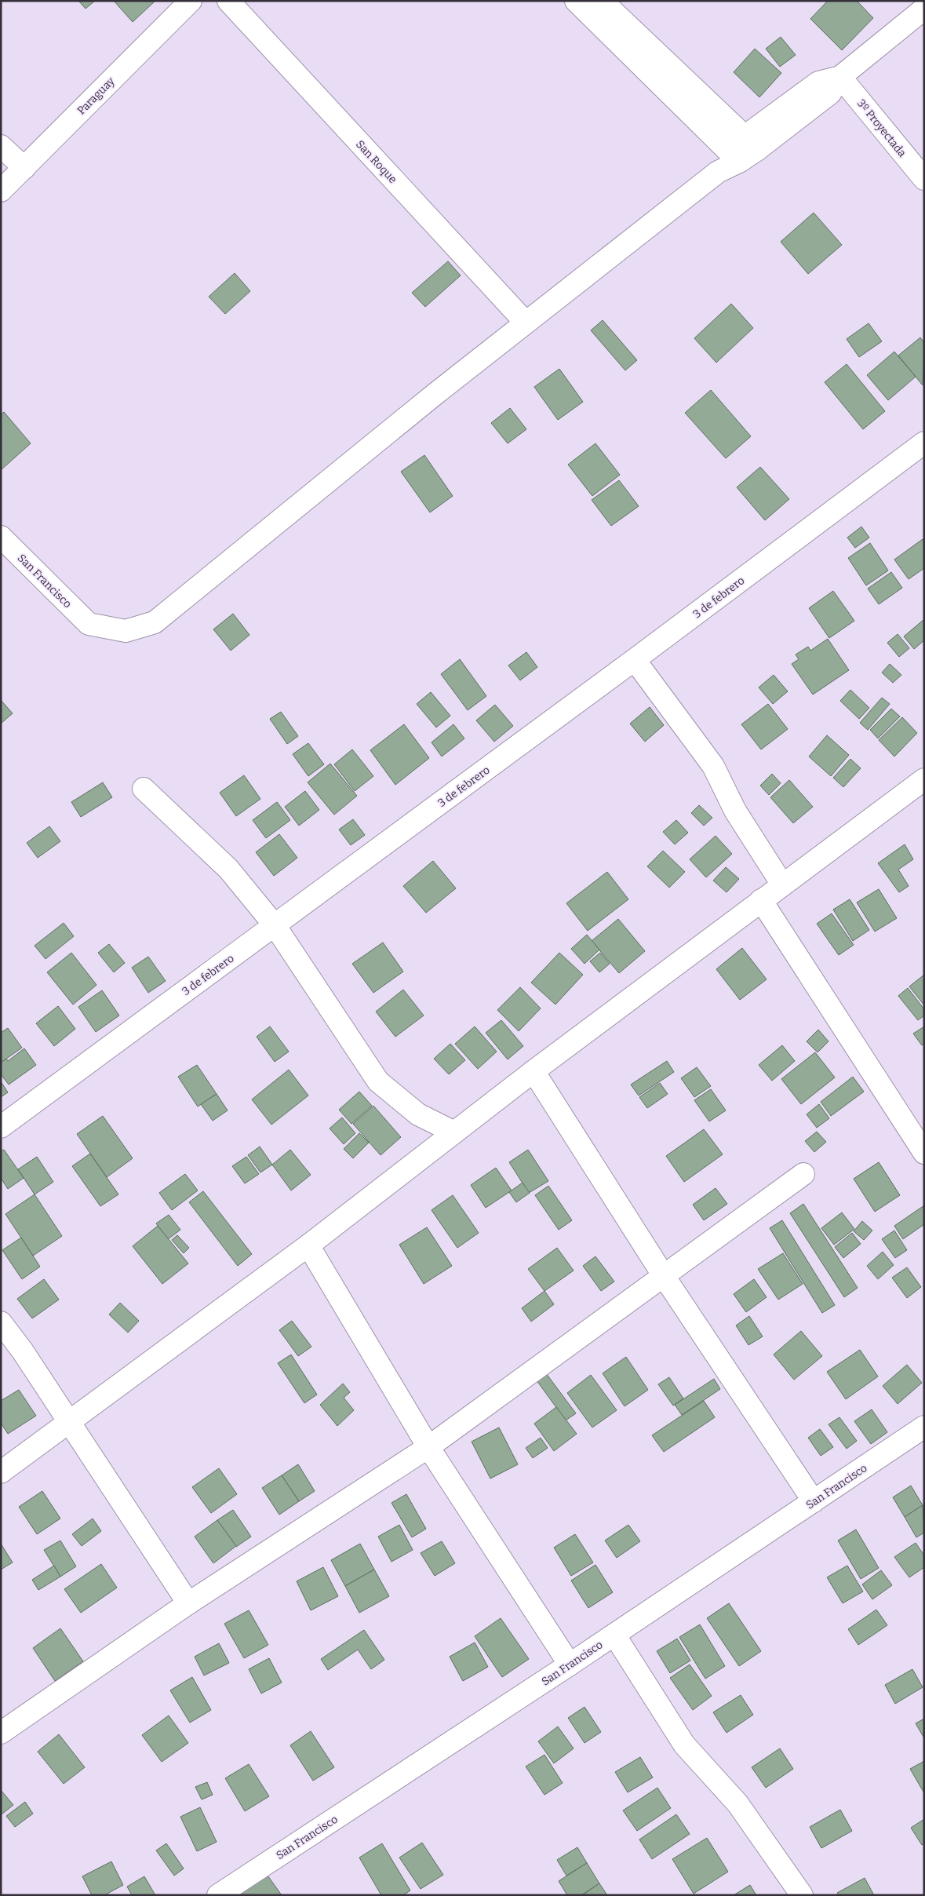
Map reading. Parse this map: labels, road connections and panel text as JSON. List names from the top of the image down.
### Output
{
  "streets": {
    "street": [
      "Paraguay",
      "3º Proyectada",
      "San Roque",
      "San Francisco",
      "3 de febrero"
    ]
  },
  "crossings": [
    ["San Roque", "San Francisco"]
  ]
}
